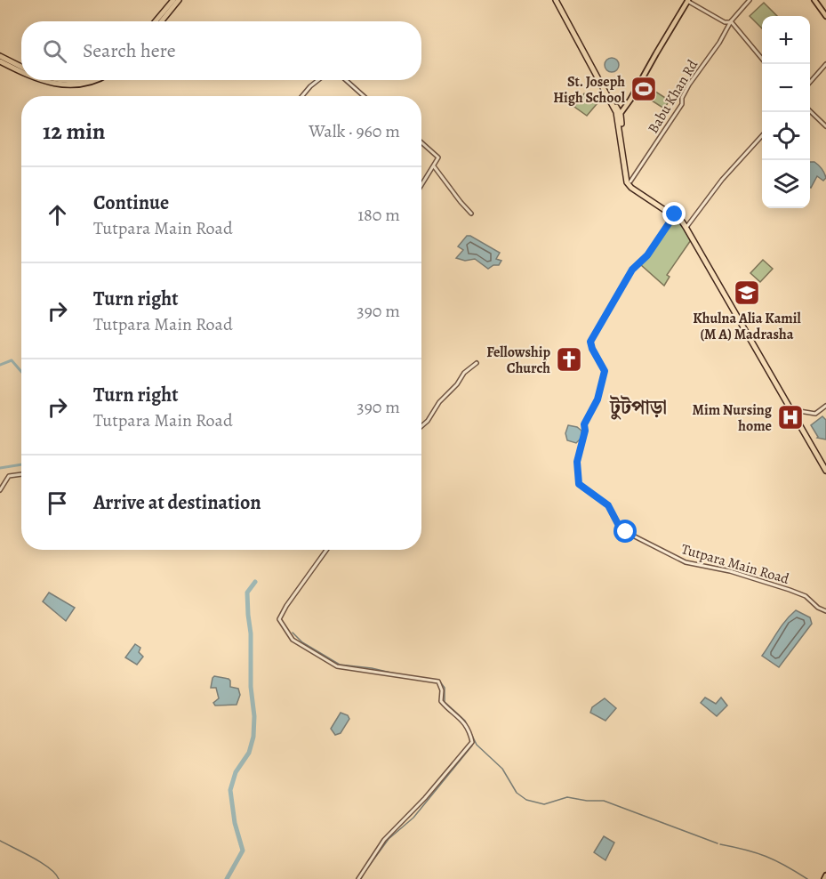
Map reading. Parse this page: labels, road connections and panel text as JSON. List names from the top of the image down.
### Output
{
  "streets": {
    "street": ["Babu Khan Rd", "Tutpara Main Road"]
  },
  "districts": ["টুটপাড়া"],
  "places": {
    "sports": ["St. Joseph High School"],
    "school or university": ["Khulna Alia Kamil (M A) Madrasha"],
    "church": ["Fellowship Church"],
    "hospital": ["Mim Nursing home"]
  },
  "page": {
    "map_buttons": ["+", "−"],
    "search": "Search here",
    "heading": ["12 min", "Walk · 960 m"],
    "list": [
      ["Continue", "Tutpara Main Road", "180 m"],
      ["Turn right", "Tutpara Main Road", "390 m"],
      ["Turn right", "Tutpara Main Road", "390 m"],
      "Arrive at destination"
    ]
  }
}
